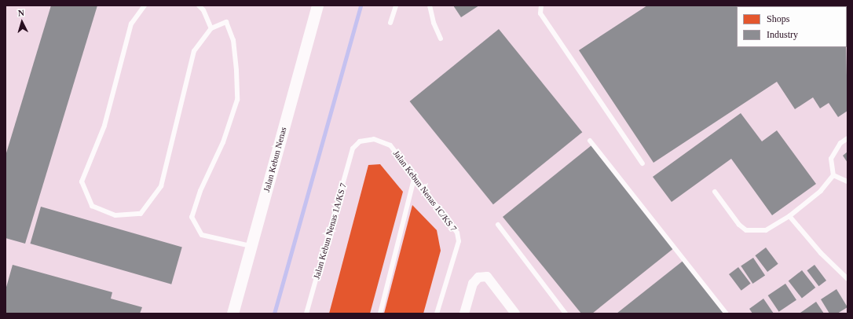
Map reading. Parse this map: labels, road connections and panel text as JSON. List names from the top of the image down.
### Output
{
  "streets": {
    "street": ["Jalan Kebun Nenas"],
    "lane": ["Jalan Kebun Nenas 1C/KS 7", "Jalan Kebun Nenas 1A/KS 7"]
  },
  "crossings": [
    ["Jalan Kebun Nenas 1C/KS 7", "Jalan Kebun Nenas 1A/KS 7"]
  ],
  "legend": ["Shops", "Industry"],
  "north": "top"
}
